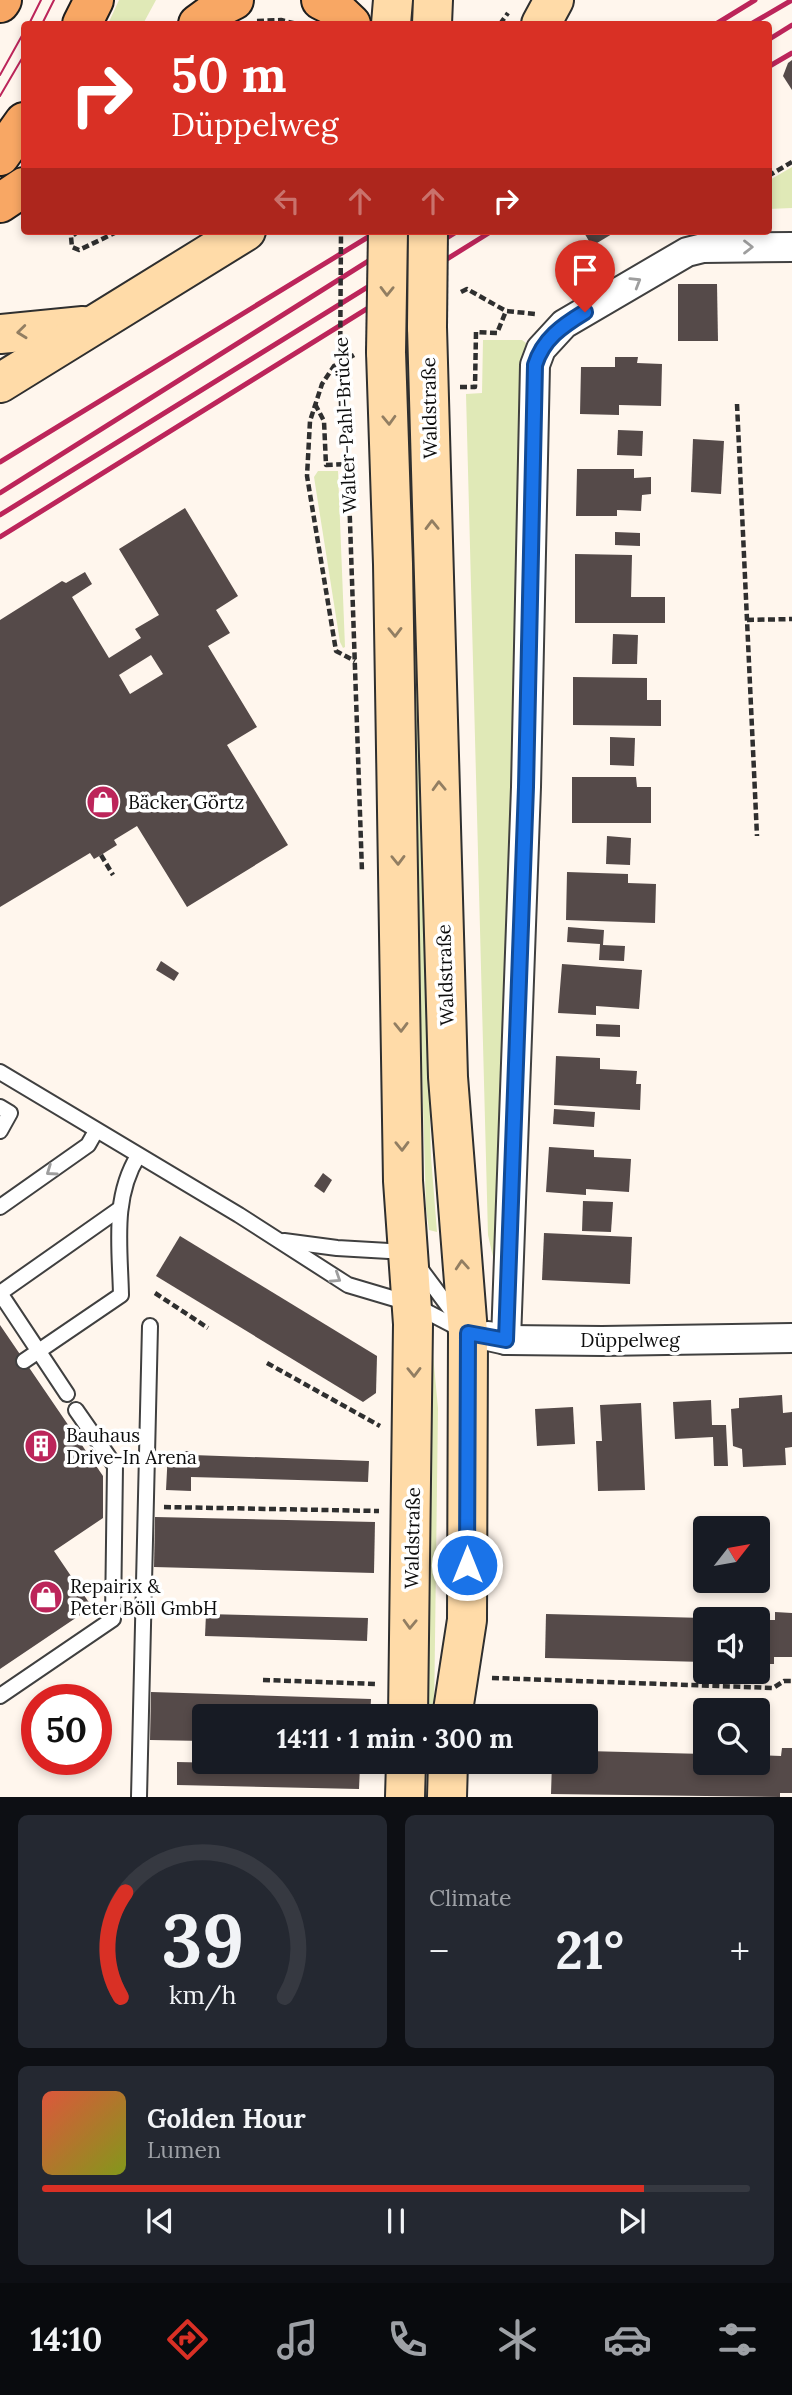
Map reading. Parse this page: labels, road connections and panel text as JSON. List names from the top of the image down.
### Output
{
  "streets": {
    "main road": ["Waldstraße"],
    "street": ["Düppelweg"],
    "path": ["Walter-Pahl-Brücke"]
  },
  "crossings": [
    ["Waldstraße", "Düppelweg"]
  ],
  "places": {
    "shop": ["Bäcker Görtz", "Repairix & Peter Böll GmbH"],
    "building": ["Bauhaus Drive-In Arena"]
  },
  "north": "top right",
  "page": {
    "turn": ["50 m", "Düppelweg"],
    "limit": "50",
    "trip": "14:11 · 1 min · 300 m",
    "tile": "Climate",
    "heat": ["−", "21°", "+"],
    "song": ["Golden Hour", "Lumen"],
    "tabs": "14:10",
    "gauge": ["39", "km/h"]
  }
}
